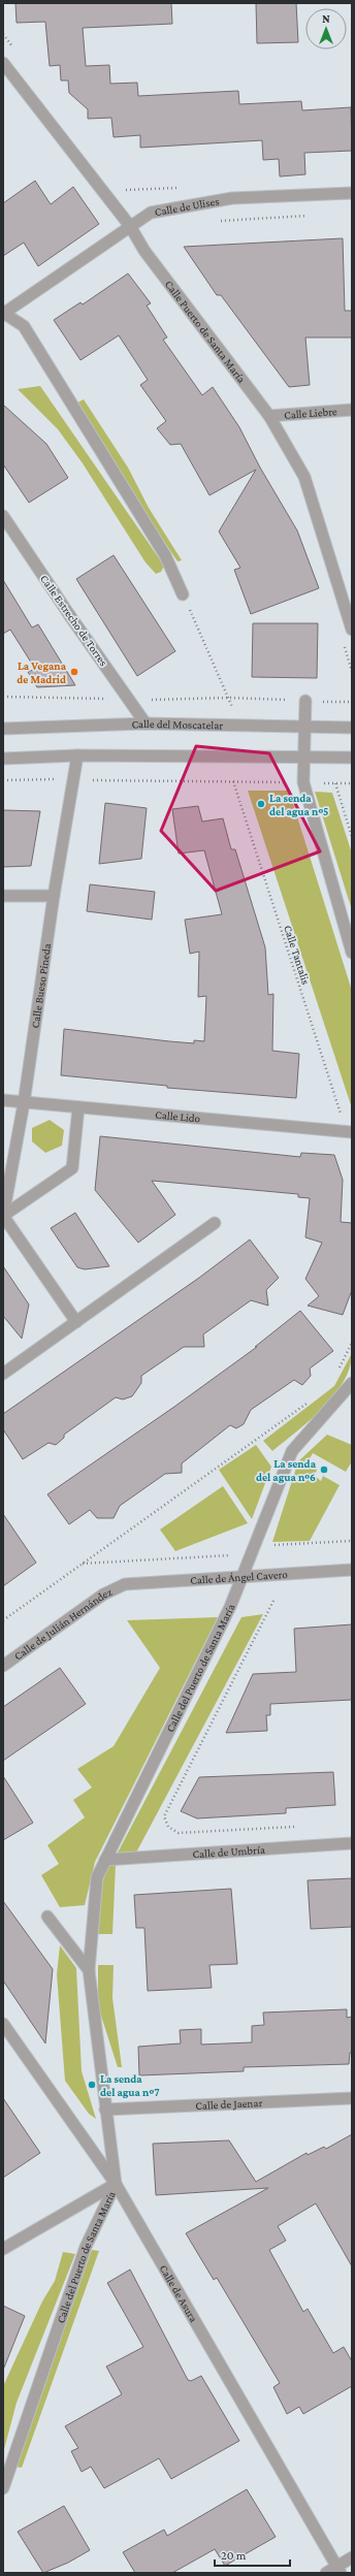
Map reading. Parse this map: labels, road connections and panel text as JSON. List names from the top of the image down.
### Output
{
  "streets": {
    "street": [
      "Calle de Ulises",
      "Calle Puerto de Santa María",
      "Calle Liebre",
      "Calle Estrecho de Torres",
      "Calle del Moscatelar",
      "Calle Bueso Pineda",
      "Calle Lido",
      "Calle de Ángel Cavero",
      "Calle de Julián Hernández",
      "Calle del Puerto de Santa María",
      "Calle de Umbría",
      "Calle de Jaenar",
      "Calle de Asura"
    ],
    "path": ["Calle Tantalis"]
  },
  "crossings": [
    ["Calle de Ulises", "Calle Puerto de Santa María"],
    ["Calle Puerto de Santa María", "Calle Liebre"],
    ["Calle Estrecho de Torres", "Calle del Moscatelar"],
    ["Calle Tantalis", "Calle Lido"],
    ["Calle Bueso Pineda", "Calle Lido"],
    ["Calle de Ángel Cavero", "Calle de Julián Hernández"],
    ["Calle de Ángel Cavero", "Calle del Puerto de Santa María"],
    ["Calle del Puerto de Santa María", "Calle de Umbría"],
    ["Calle del Puerto de Santa María", "Calle de Jaenar"],
    ["Calle del Puerto de Santa María", "Calle de Asura"]
  ],
  "places": [
    "La Vegana de Madrid",
    "La senda del agua nº5",
    "La senda del agua nº6",
    "La senda del agua nº7"
  ],
  "scale_bar": "20 m",
  "north": "top"
}
